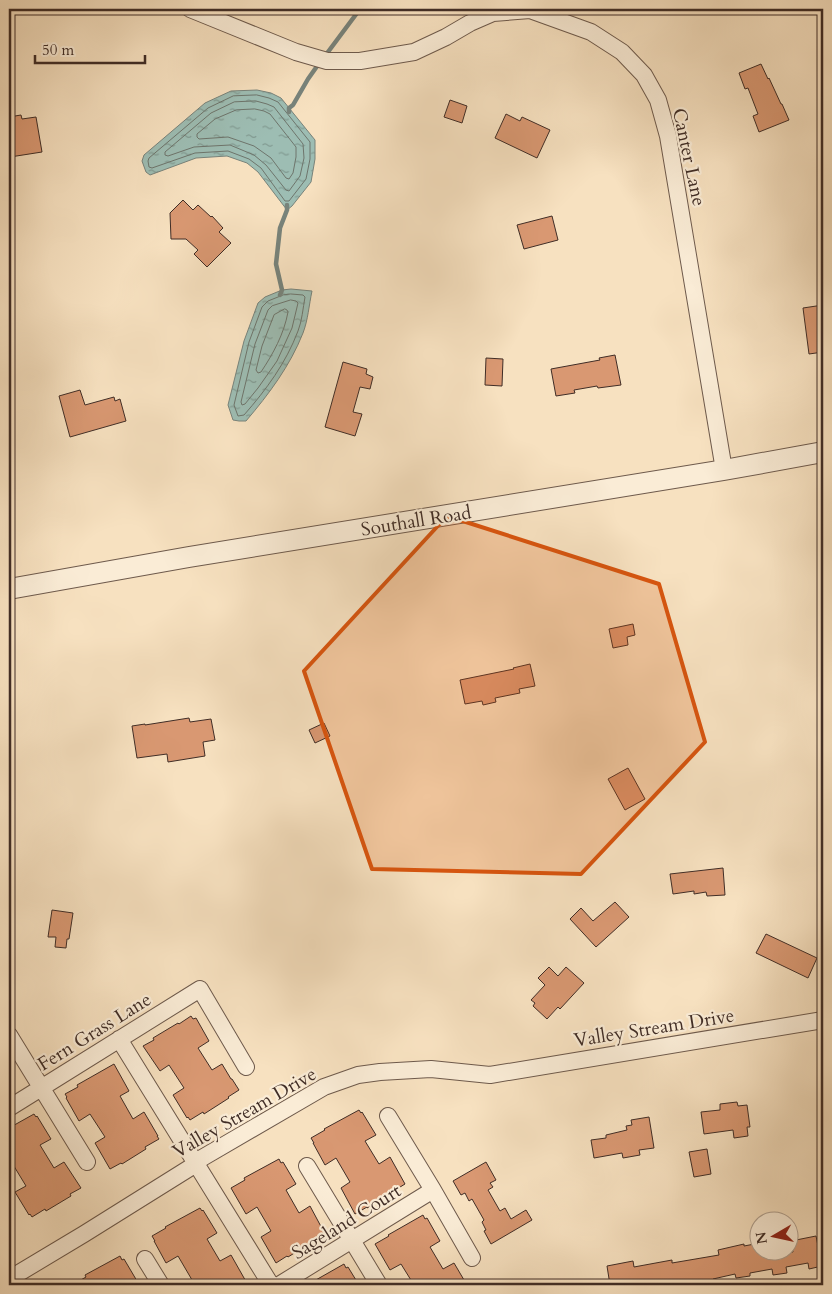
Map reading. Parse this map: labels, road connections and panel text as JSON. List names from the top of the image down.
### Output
{
  "streets": {
    "street": [
      "Canter Lane",
      "Southall Road",
      "Valley Stream Drive",
      "Fern Grass Lane",
      "Sageland Court"
    ]
  },
  "crossings": [
    ["Canter Lane", "Southall Road"]
  ],
  "scale_bar": "50 m",
  "north": "left"
}
